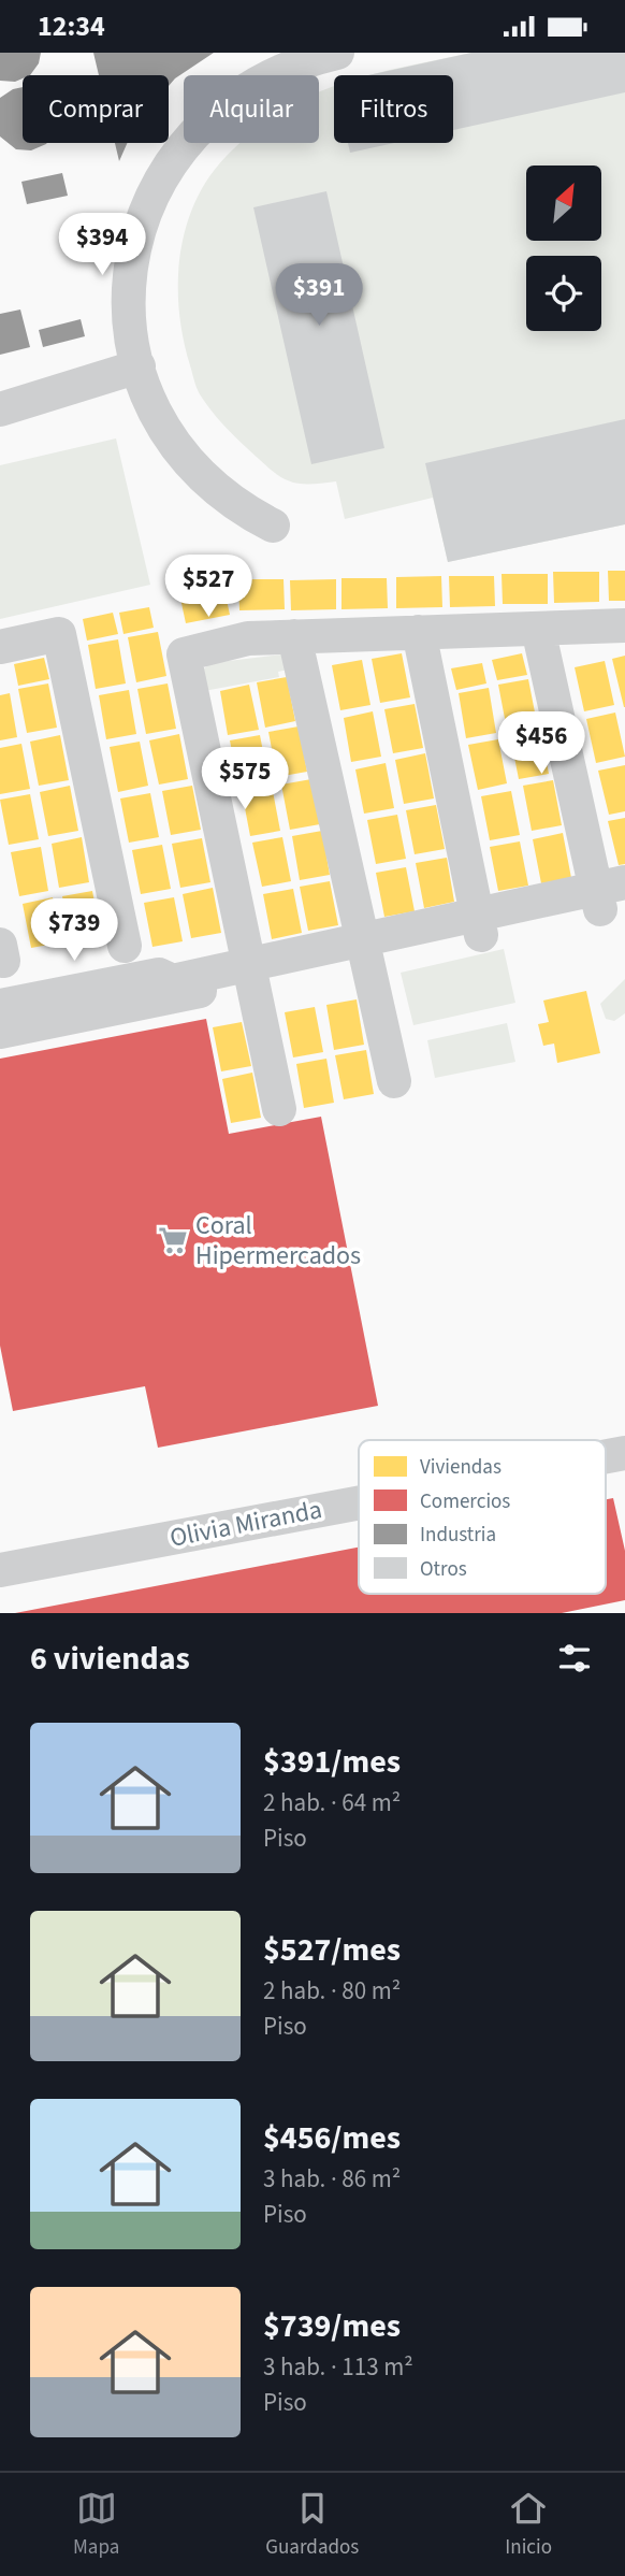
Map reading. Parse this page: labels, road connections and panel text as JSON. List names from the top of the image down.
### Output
{
  "streets": {
    "street": ["Olivia Miranda"]
  },
  "places": {
    "supermarket": ["Coral Hipermercados"]
  },
  "legend": [
    "Viviendas",
    "Comercios",
    "Industria",
    "Otros"
  ],
  "north": "top right",
  "page": {
    "status": "12:34",
    "chip": ["Comprar", "Alquilar", "Filtros"],
    "price": [
      "$394",
      "$391",
      "$527",
      "$456",
      "$575",
      "$739"
    ],
    "heading": "6 viviendas",
    "list": [
      {
        "name": "$391/mes",
        "note": "2 hab. · 64 m² · Piso"
      },
      {
        "name": "$527/mes",
        "note": "2 hab. · 80 m² · Piso"
      },
      {
        "name": "$456/mes",
        "note": "3 hab. · 86 m² · Piso"
      },
      {
        "name": "$739/mes",
        "note": "3 hab. · 113 m² · Piso"
      }
    ],
    "tabs": ["Mapa", "Guardados", "Inicio"]
  }
}
